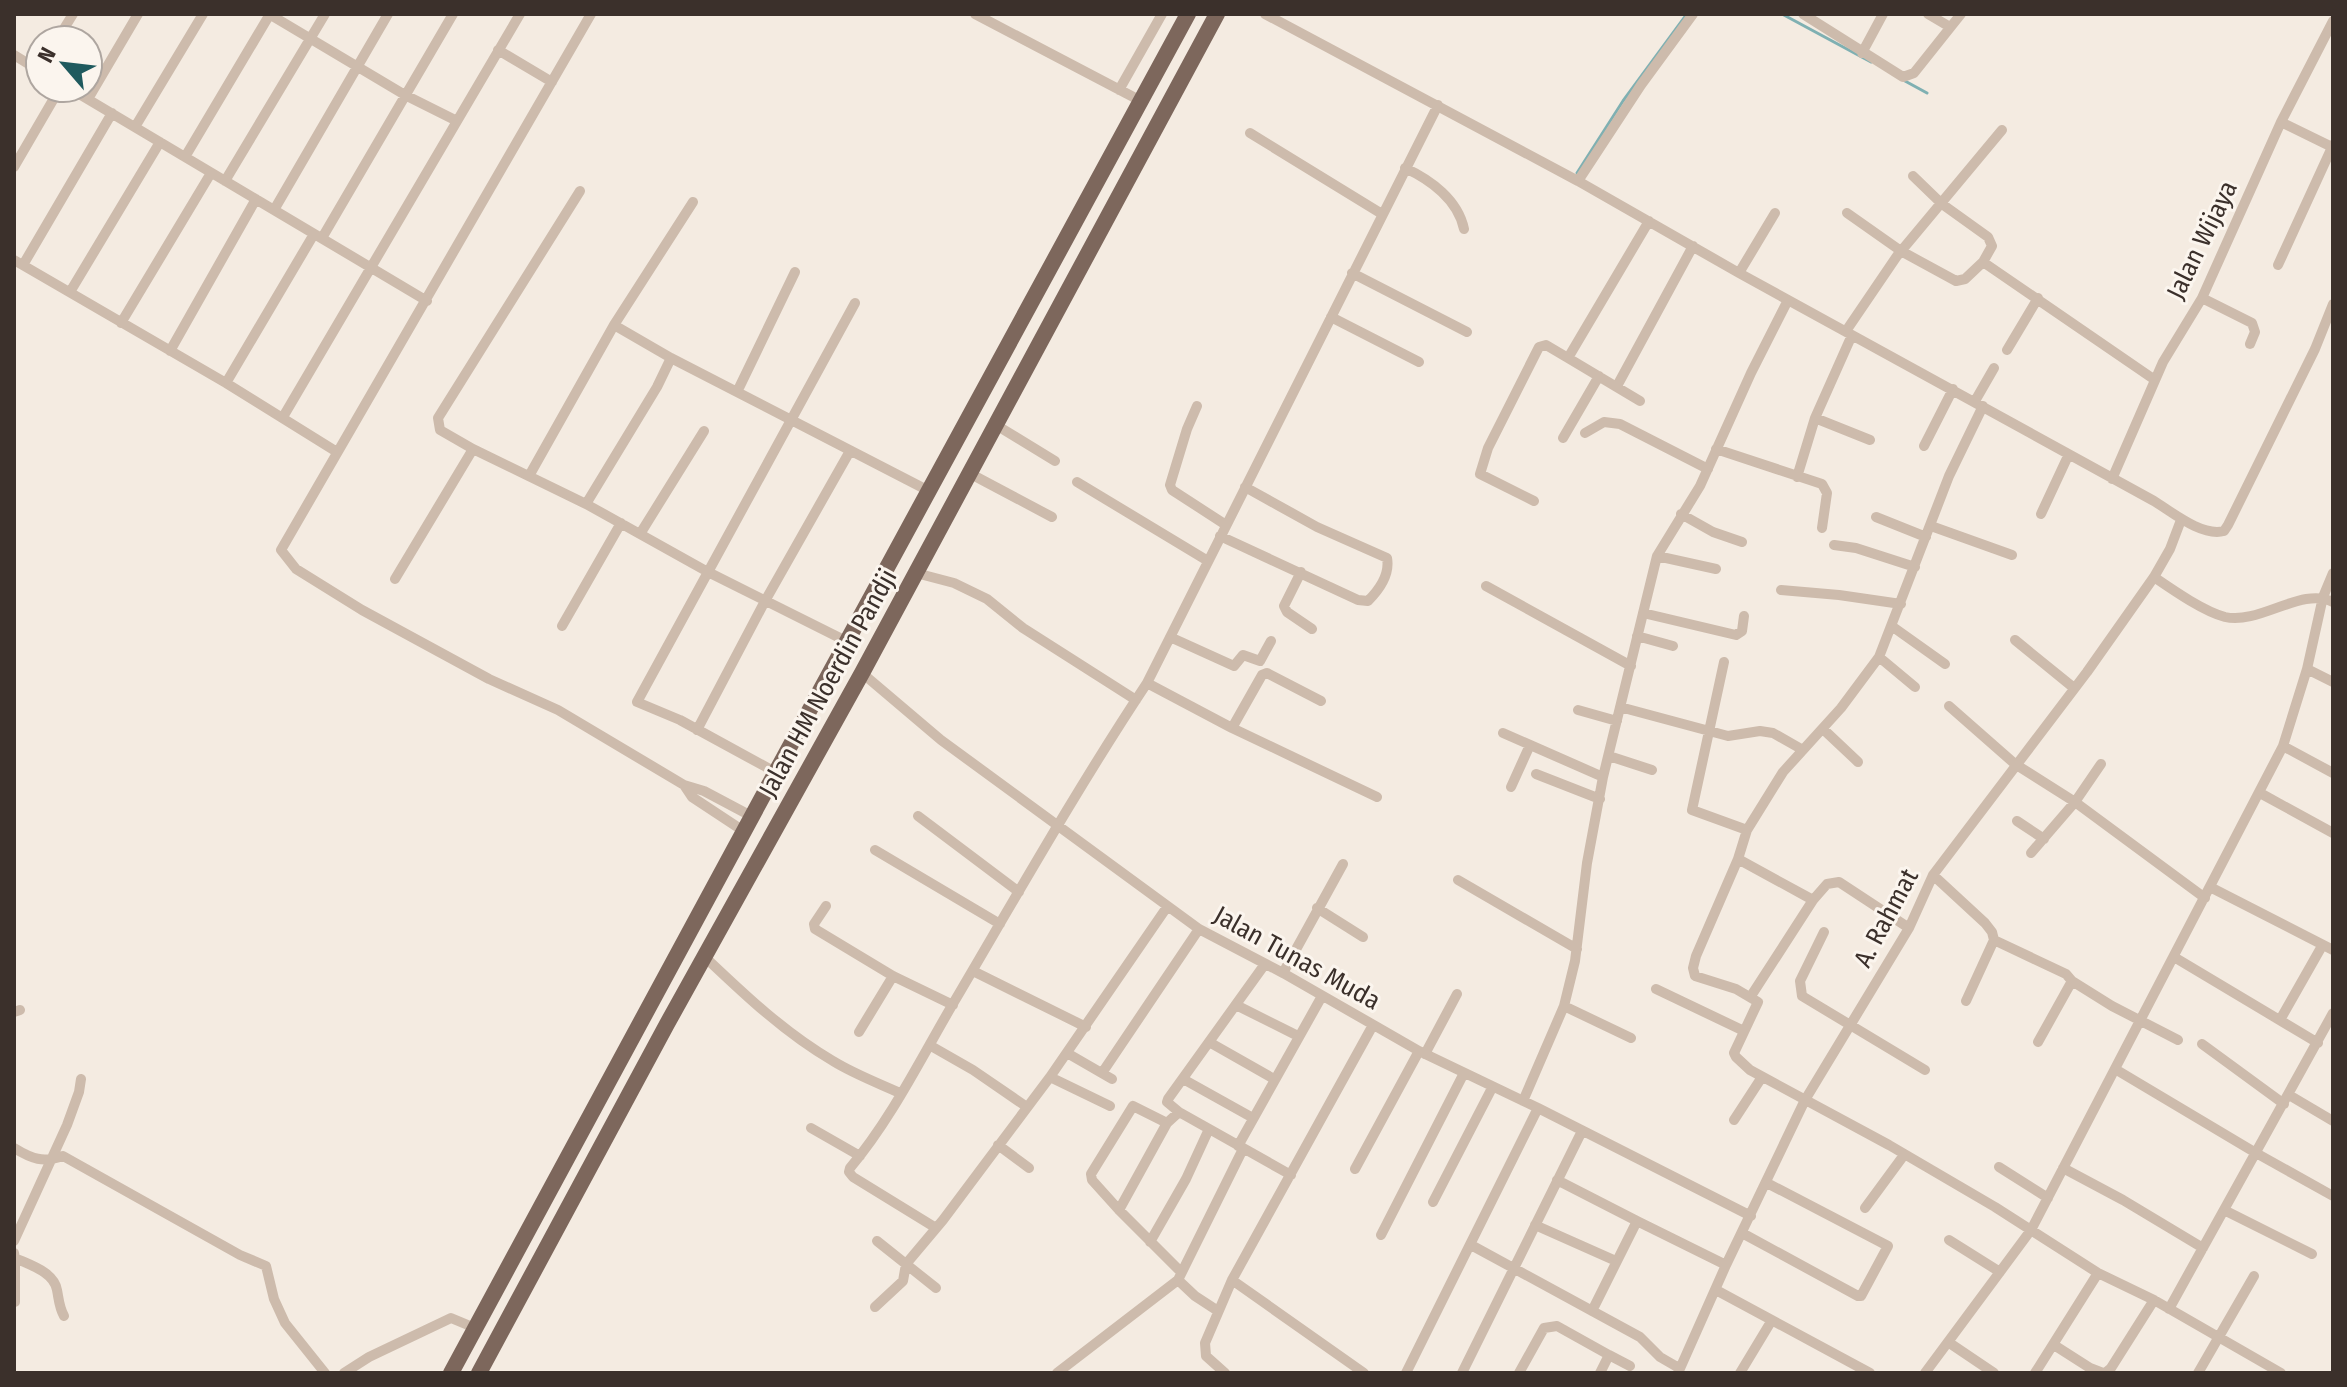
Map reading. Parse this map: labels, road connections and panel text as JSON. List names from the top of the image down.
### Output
{
  "streets": {
    "main road": ["Jalan HM Noerdin Pandji"],
    "street": ["Jalan Wijaya", "A. Rahmat", "Jalan Tunas Muda"]
  },
  "crossings": [
    ["Jalan HM Noerdin Pandji", "Jalan Tunas Muda"],
    ["A. Rahmat", "Jalan Tunas Muda"]
  ],
  "north": "top left"
}
